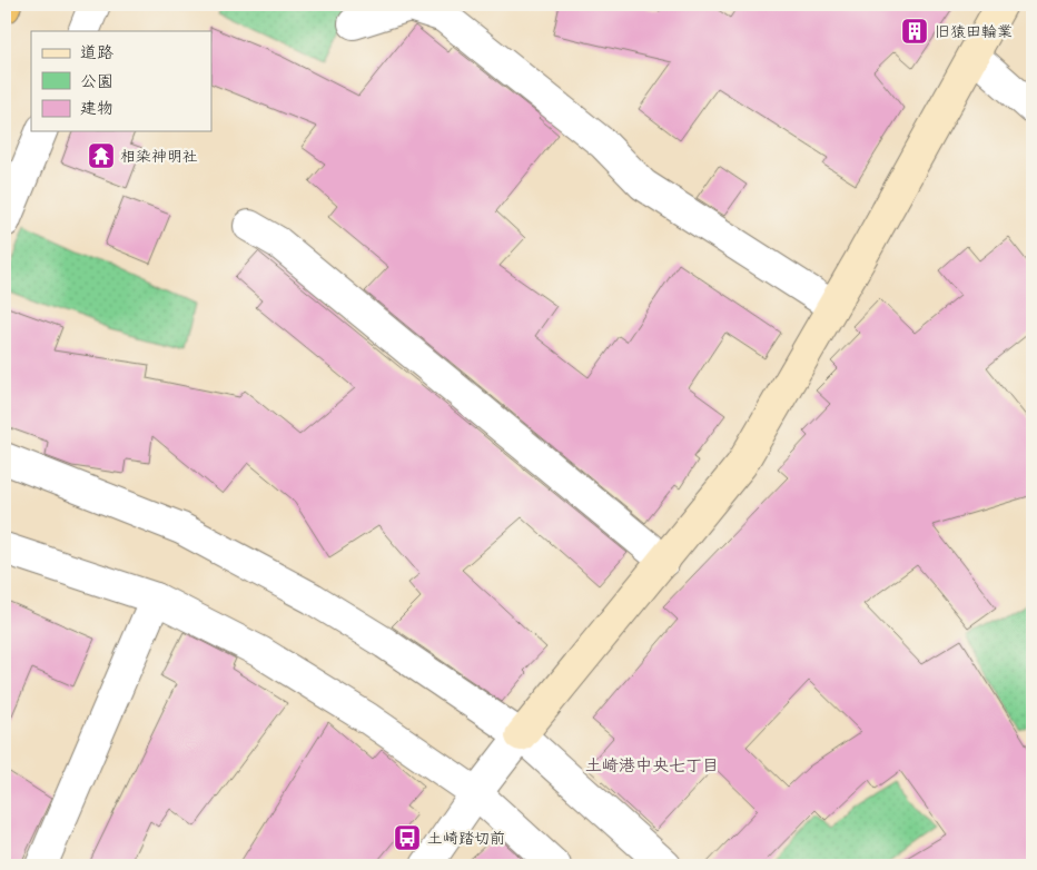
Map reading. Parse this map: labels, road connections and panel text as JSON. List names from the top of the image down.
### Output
{
  "districts": ["土崎港中央七丁目"],
  "places": {
    "building": ["旧猿田輪業"],
    "temple": ["相染神明社"],
    "bus stop": ["土崎踏切前"]
  },
  "legend": ["道路", "公園", "建物"]
}
